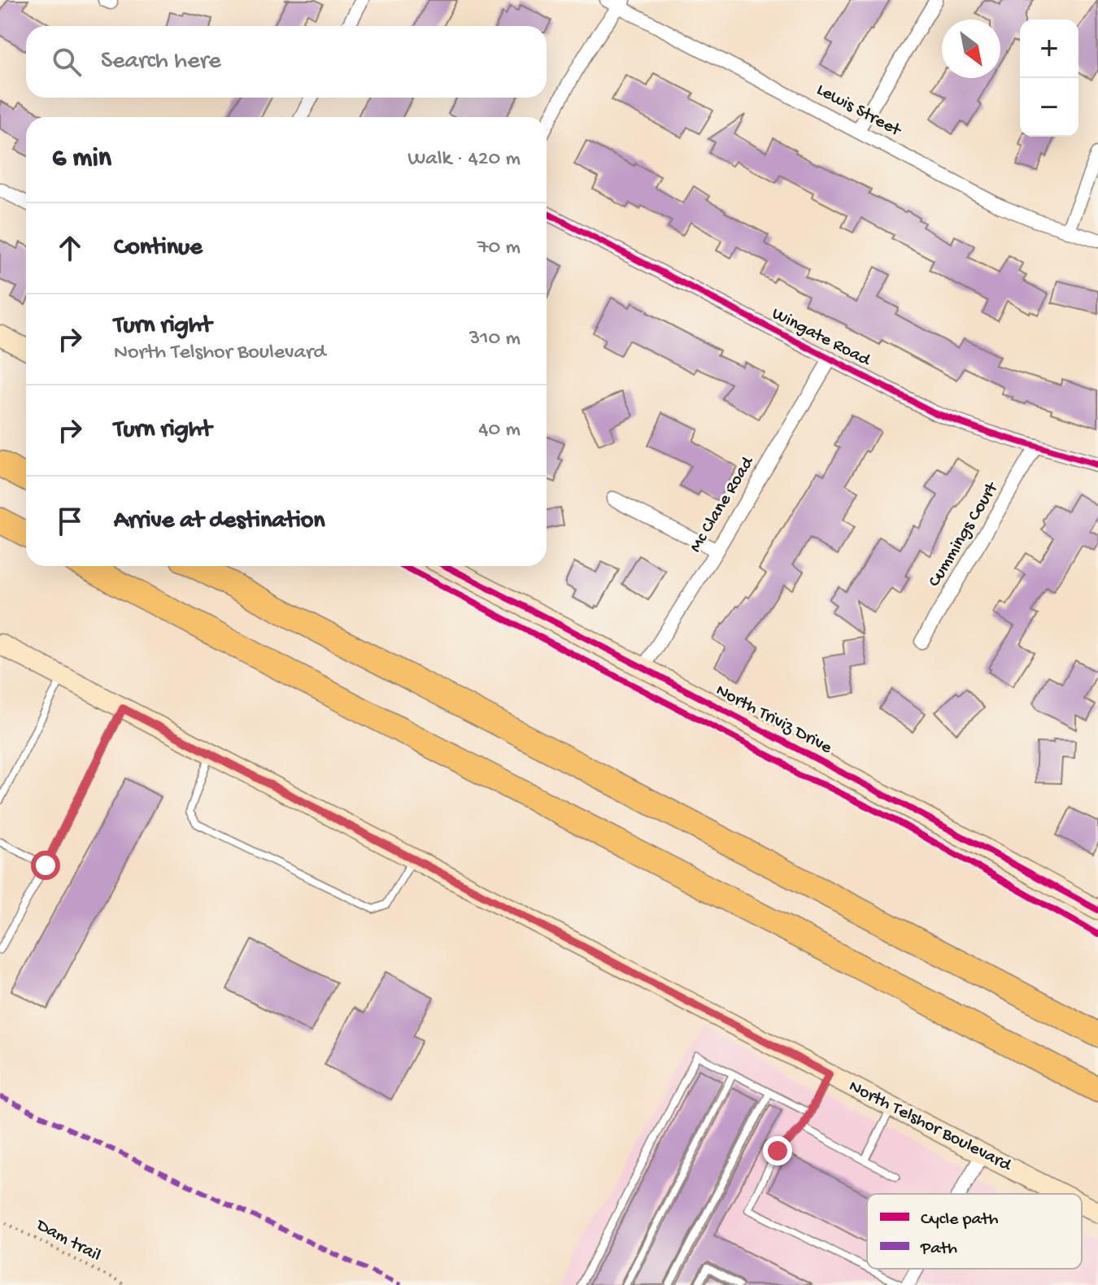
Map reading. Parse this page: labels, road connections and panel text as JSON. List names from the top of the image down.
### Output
{
  "streets": {
    "main road": ["North Triviz Drive", "North Telshor Boulevard"],
    "street": [
      "Lewis Street",
      "Wingate Road",
      "Mc Clane Road",
      "Cummings Court"
    ],
    "path": ["Dam trail"]
  },
  "crossings": [
    ["Wingate Road", "Mc Clane Road"],
    ["Wingate Road", "Cummings Court"],
    ["Mc Clane Road", "North Triviz Drive"]
  ],
  "legend": ["Cycle path", "Path"],
  "north": "bottom right",
  "page": {
    "map_buttons": ["+", "−"],
    "search": "Search here",
    "heading": ["6 min", "Walk · 420 m"],
    "list": [
      ["Continue", "70 m"],
      ["Turn right", "North Telshor Boulevard", "310 m"],
      ["Turn right", "40 m"],
      "Arrive at destination"
    ]
  }
}
